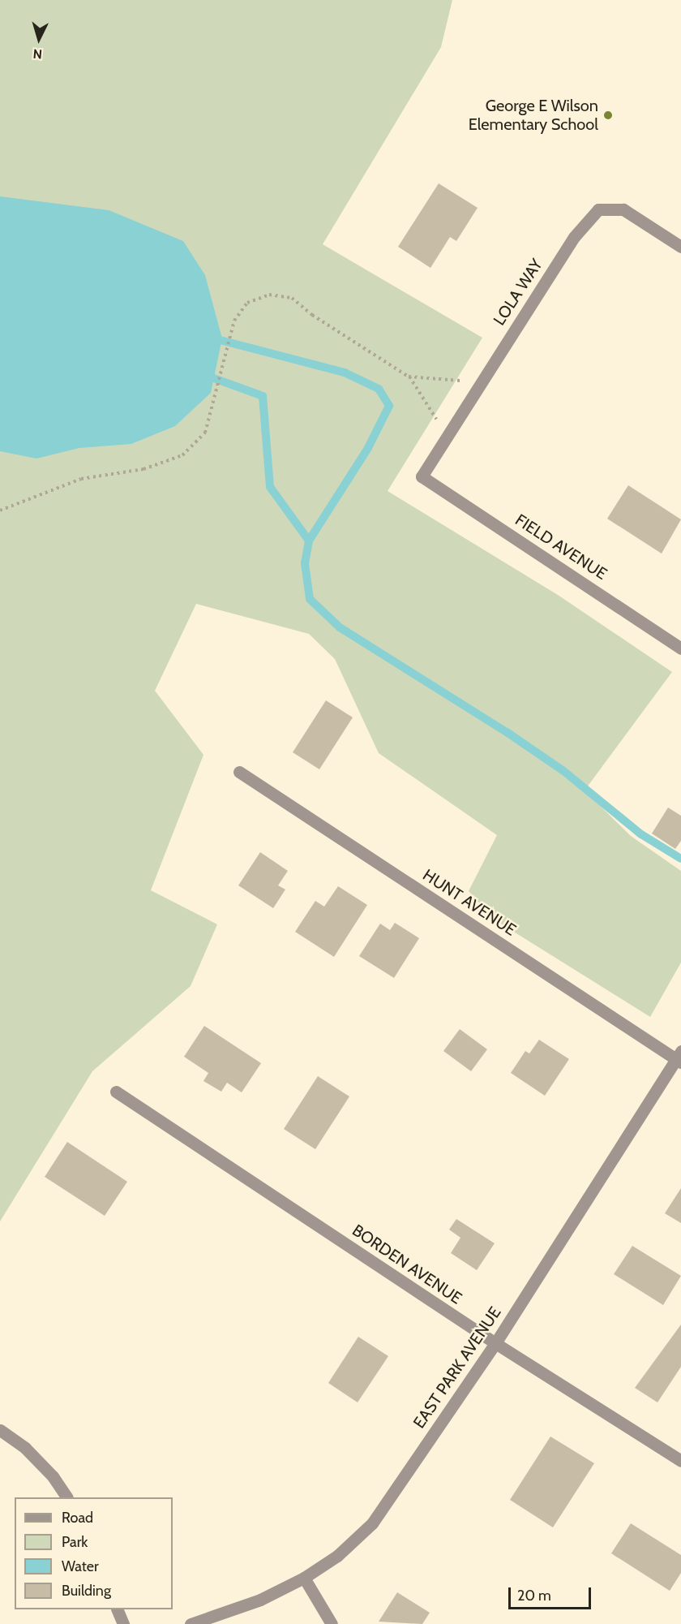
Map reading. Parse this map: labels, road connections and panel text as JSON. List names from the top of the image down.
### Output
{
  "streets": {
    "street": [
      "LOLA WAY",
      "FIELD AVENUE",
      "HUNT AVENUE",
      "BORDEN AVENUE",
      "EAST PARK AVENUE"
    ]
  },
  "crossings": [
    ["LOLA WAY", "FIELD AVENUE"],
    ["HUNT AVENUE", "EAST PARK AVENUE"],
    ["BORDEN AVENUE", "EAST PARK AVENUE"]
  ],
  "places": ["George E Wilson Elementary School"],
  "legend": [
    "Road",
    "Park",
    "Water",
    "Building"
  ],
  "scale_bar": "20 m",
  "north": "bottom"
}
